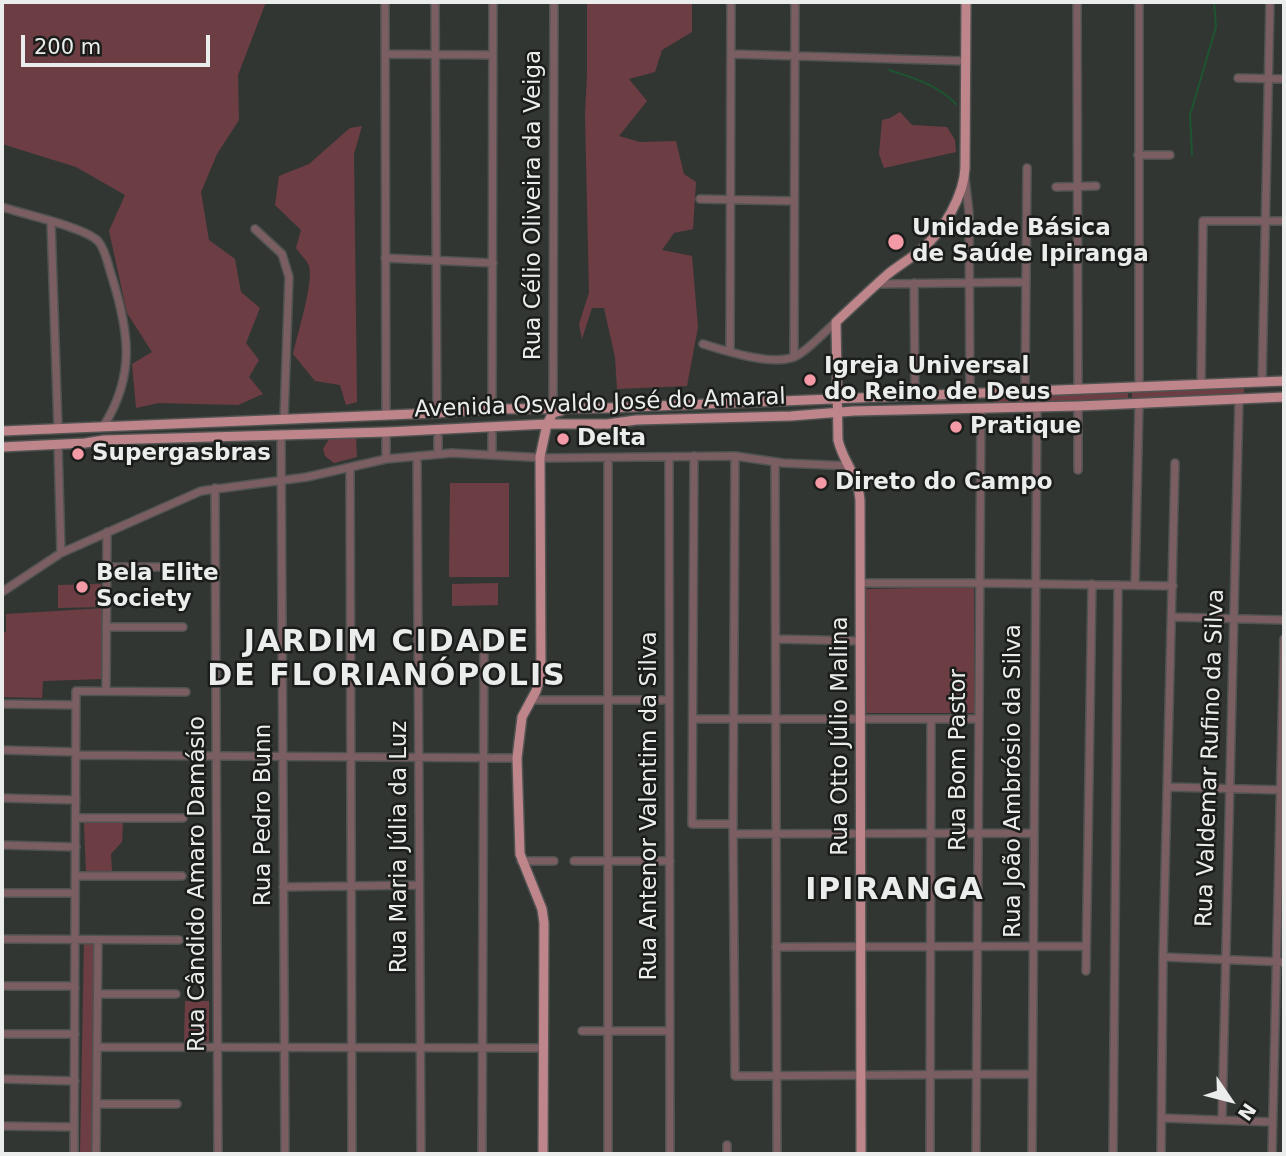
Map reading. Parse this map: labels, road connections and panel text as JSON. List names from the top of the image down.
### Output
{
  "streets": {
    "main road": ["Avenida Osvaldo José do Amaral", "Rua Otto Júlio Malina"],
    "street": [
      "Rua Célio Oliveira da Veiga",
      "Rua Valdemar Rufino da Silva",
      "Rua Bom Pastor",
      "Rua João Ambrósio da Silva",
      "Rua Antenor Valentim da Silva",
      "Rua Pedro Bunn",
      "Rua Maria Júlia da Luz",
      "Rua Cândido Amaro Damásio"
    ]
  },
  "crossings": [
    ["Rua Célio Oliveira da Veiga", "Avenida Osvaldo José do Amaral"],
    ["Avenida Osvaldo José do Amaral", "Rua Otto Júlio Malina"],
    ["Avenida Osvaldo José do Amaral", "Rua Valdemar Rufino da Silva"],
    ["Avenida Osvaldo José do Amaral", "Rua Bom Pastor"],
    ["Avenida Osvaldo José do Amaral", "Rua João Ambrósio da Silva"],
    ["Avenida Osvaldo José do Amaral", "Rua Pedro Bunn"]
  ],
  "districts": ["JARDIM CIDADE DE FLORIANÓPOLIS", "IPIRANGA"],
  "places": [
    "Unidade Básica de Saúde Ipiranga",
    "Igreja Universal do Reino de Deus",
    "Pratique",
    "Delta",
    "Supergasbras",
    "Direto do Campo",
    "Bela Elite Society"
  ],
  "scale_bar": "200 m",
  "north": "bottom right"
}
